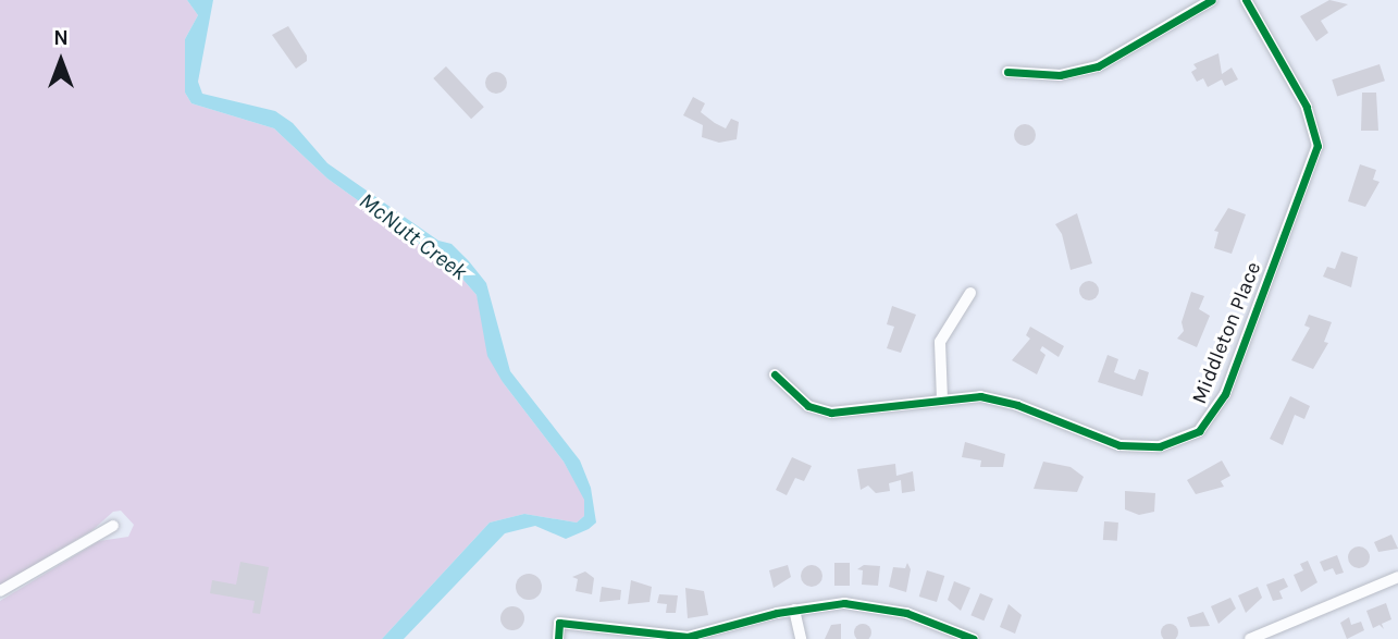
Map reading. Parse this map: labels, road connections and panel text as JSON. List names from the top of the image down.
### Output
{
  "streets": {
    "street": ["Middleton Place"]
  },
  "water": ["McNutt Creek"],
  "north": "top"
}
